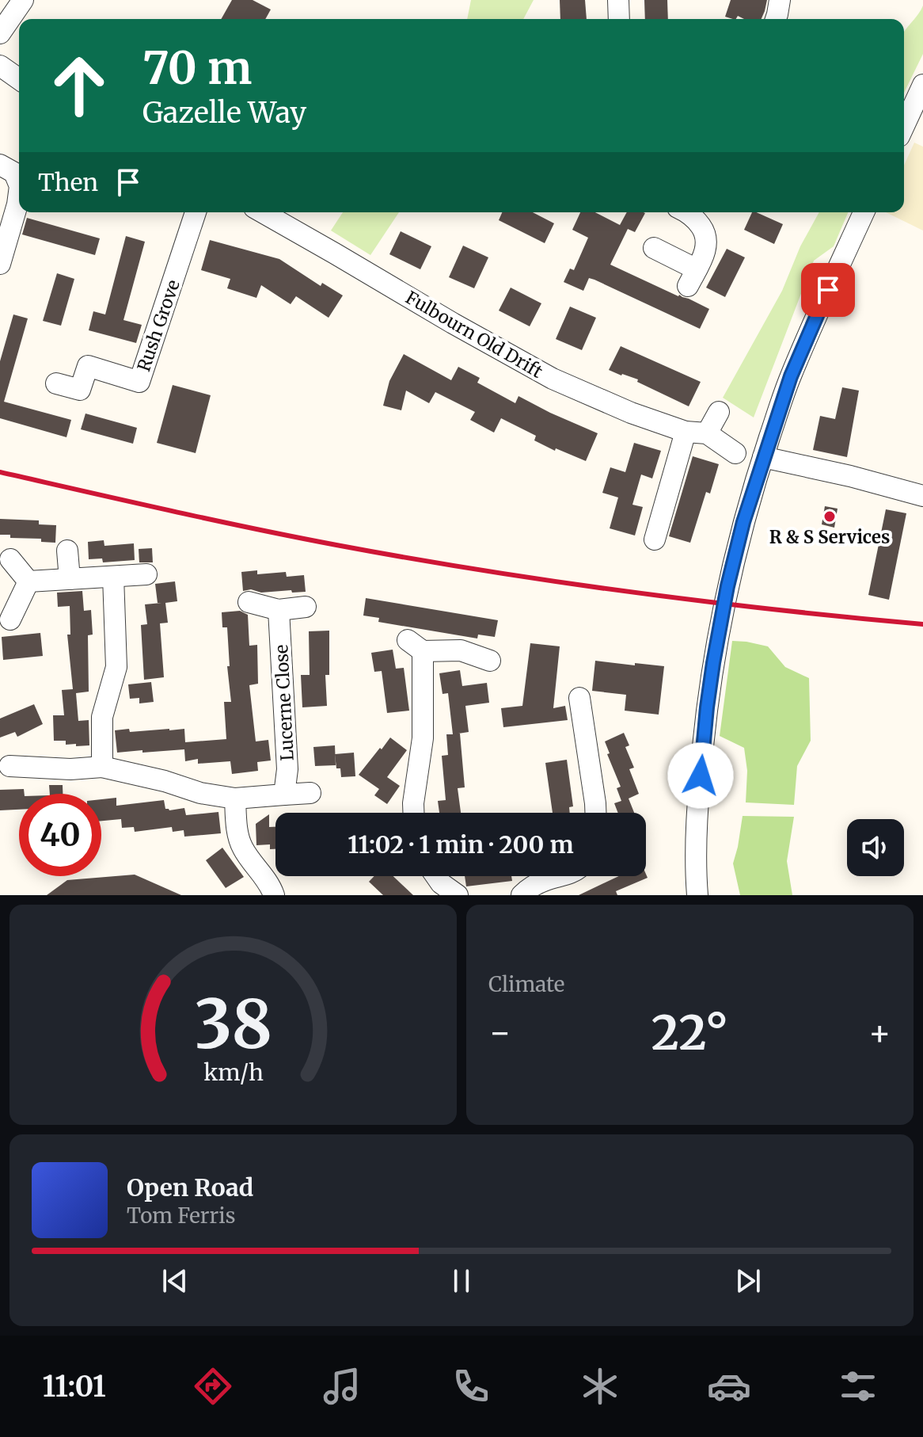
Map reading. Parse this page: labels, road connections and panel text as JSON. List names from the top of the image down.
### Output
{
  "streets": {
    "street": ["Rush Grove", "Fulbourn Old Drift", "Lucerne Close"]
  },
  "places": ["R & S Services"],
  "page": {
    "turn": ["70 m", "Gazelle Way"],
    "then": "Then",
    "limit": "40",
    "trip": "11:02 · 1 min · 200 m",
    "tile": "Climate",
    "heat": ["−", "22°", "+"],
    "song": ["Open Road", "Tom Ferris"],
    "tabs": "11:01",
    "gauge": ["38", "km/h"]
  }
}
